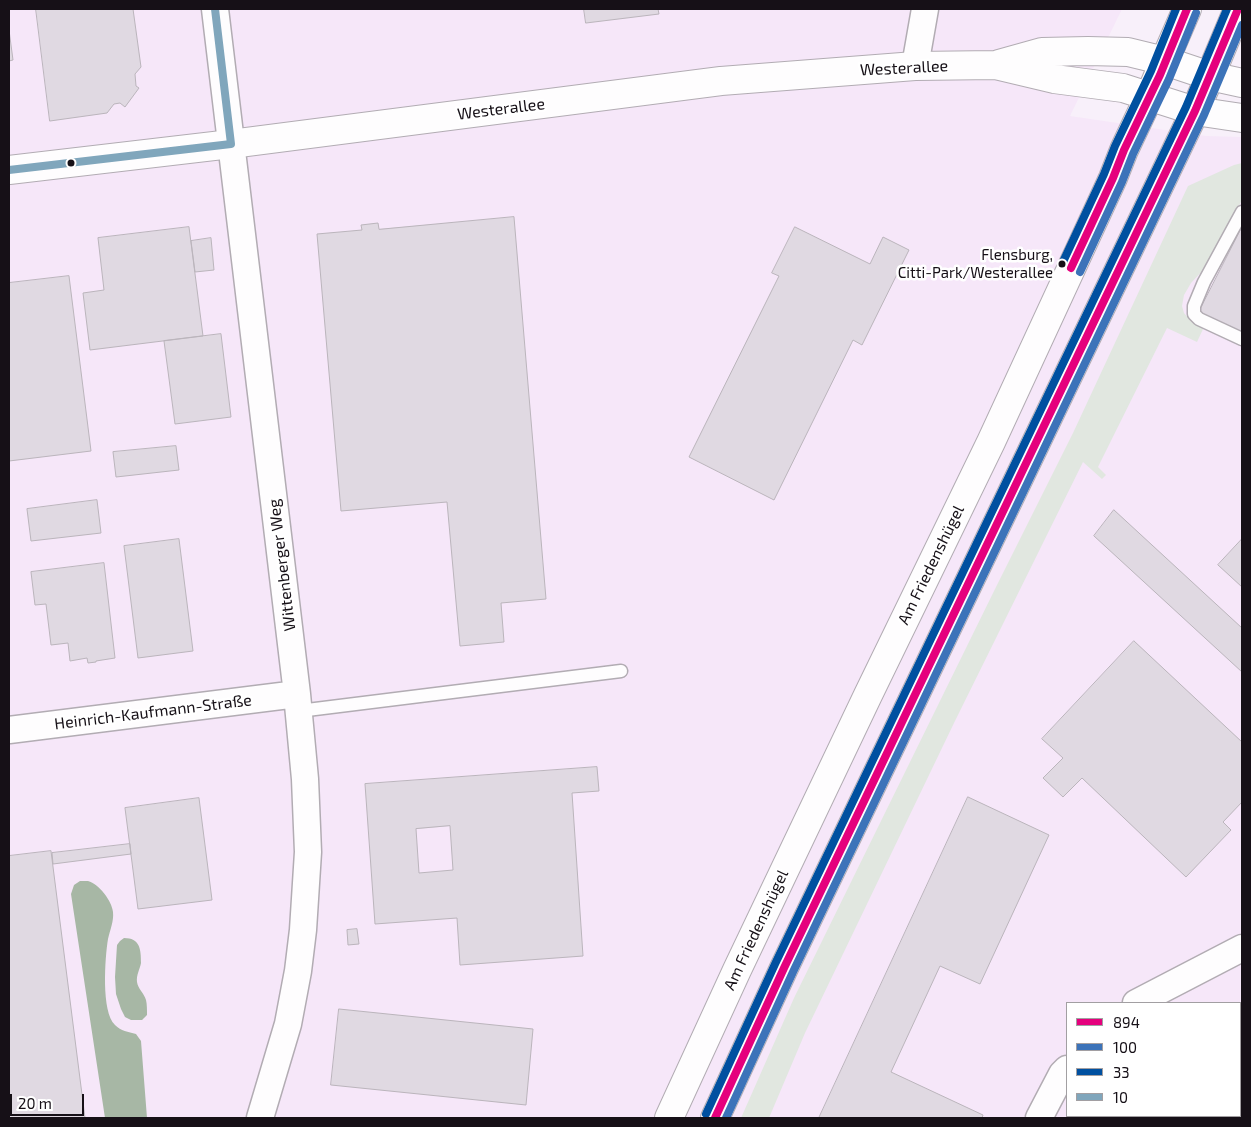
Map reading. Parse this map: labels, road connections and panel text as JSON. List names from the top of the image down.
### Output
{
  "streets": {
    "main road": ["Westerallee", "Am Friedenshügel"],
    "street": ["Wittenberger Weg", "Heinrich-Kaufmann-Straße"]
  },
  "crossings": [
    ["Westerallee", "Wittenberger Weg"],
    ["Westerallee", "Am Friedenshügel"],
    ["Wittenberger Weg", "Heinrich-Kaufmann-Straße"]
  ],
  "places": ["Flensburg, Citti-Park/Westerallee"],
  "lines": [
    "transit line 894",
    "transit line 33",
    "transit line 10",
    "transit line 100"
  ],
  "legend": [
    "894",
    "100",
    "33",
    "10"
  ],
  "scale_bar": "20 m"
}
